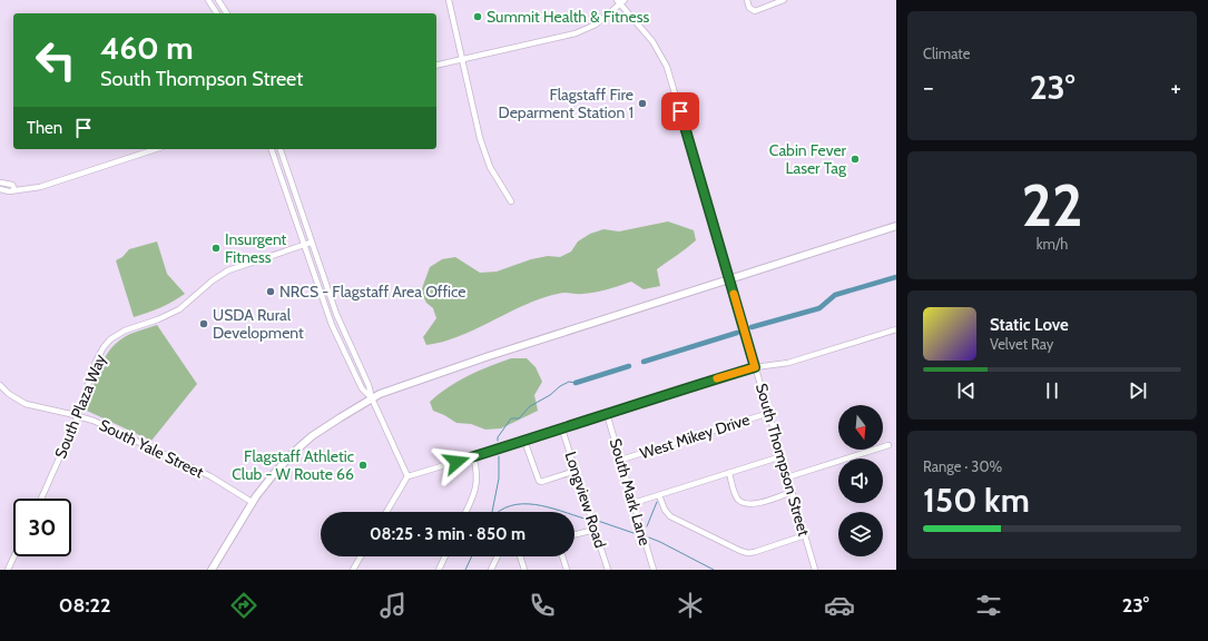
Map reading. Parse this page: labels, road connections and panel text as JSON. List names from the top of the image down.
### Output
{
  "streets": {
    "street": [
      "South Plaza Way",
      "West Mikey Drive",
      "South Yale Street",
      "South Thompson Street",
      "South Mark Lane",
      "Longview Road"
    ]
  },
  "crossings": [
    ["South Plaza Way", "South Yale Street"],
    ["West Mikey Drive", "South Thompson Street"],
    ["West Mikey Drive", "South Mark Lane"]
  ],
  "places": [
    "Summit Health & Fitness",
    "Flagstaff Fire Deparment Station 1",
    "Cabin Fever Laser Tag",
    "Insurgent Fitness",
    "NRCS - Flagstaff Area Office",
    "USDA Rural Development",
    "Flagstaff Athletic Club - W Route 66"
  ],
  "north": "bottom",
  "page": {
    "tile": [
      "Climate",
      ["22", "km/h"],
      ["Range · 30%", "150 km"]
    ],
    "turn": ["460 m", "South Thompson Street"],
    "heat": ["−", "23°", "+"],
    "then": "Then",
    "song": ["Static Love", "Velvet Ray"],
    "limit": "30",
    "trip": "08:25 · 3 min · 850 m",
    "tabs": ["08:22", "23°"]
  }
}
